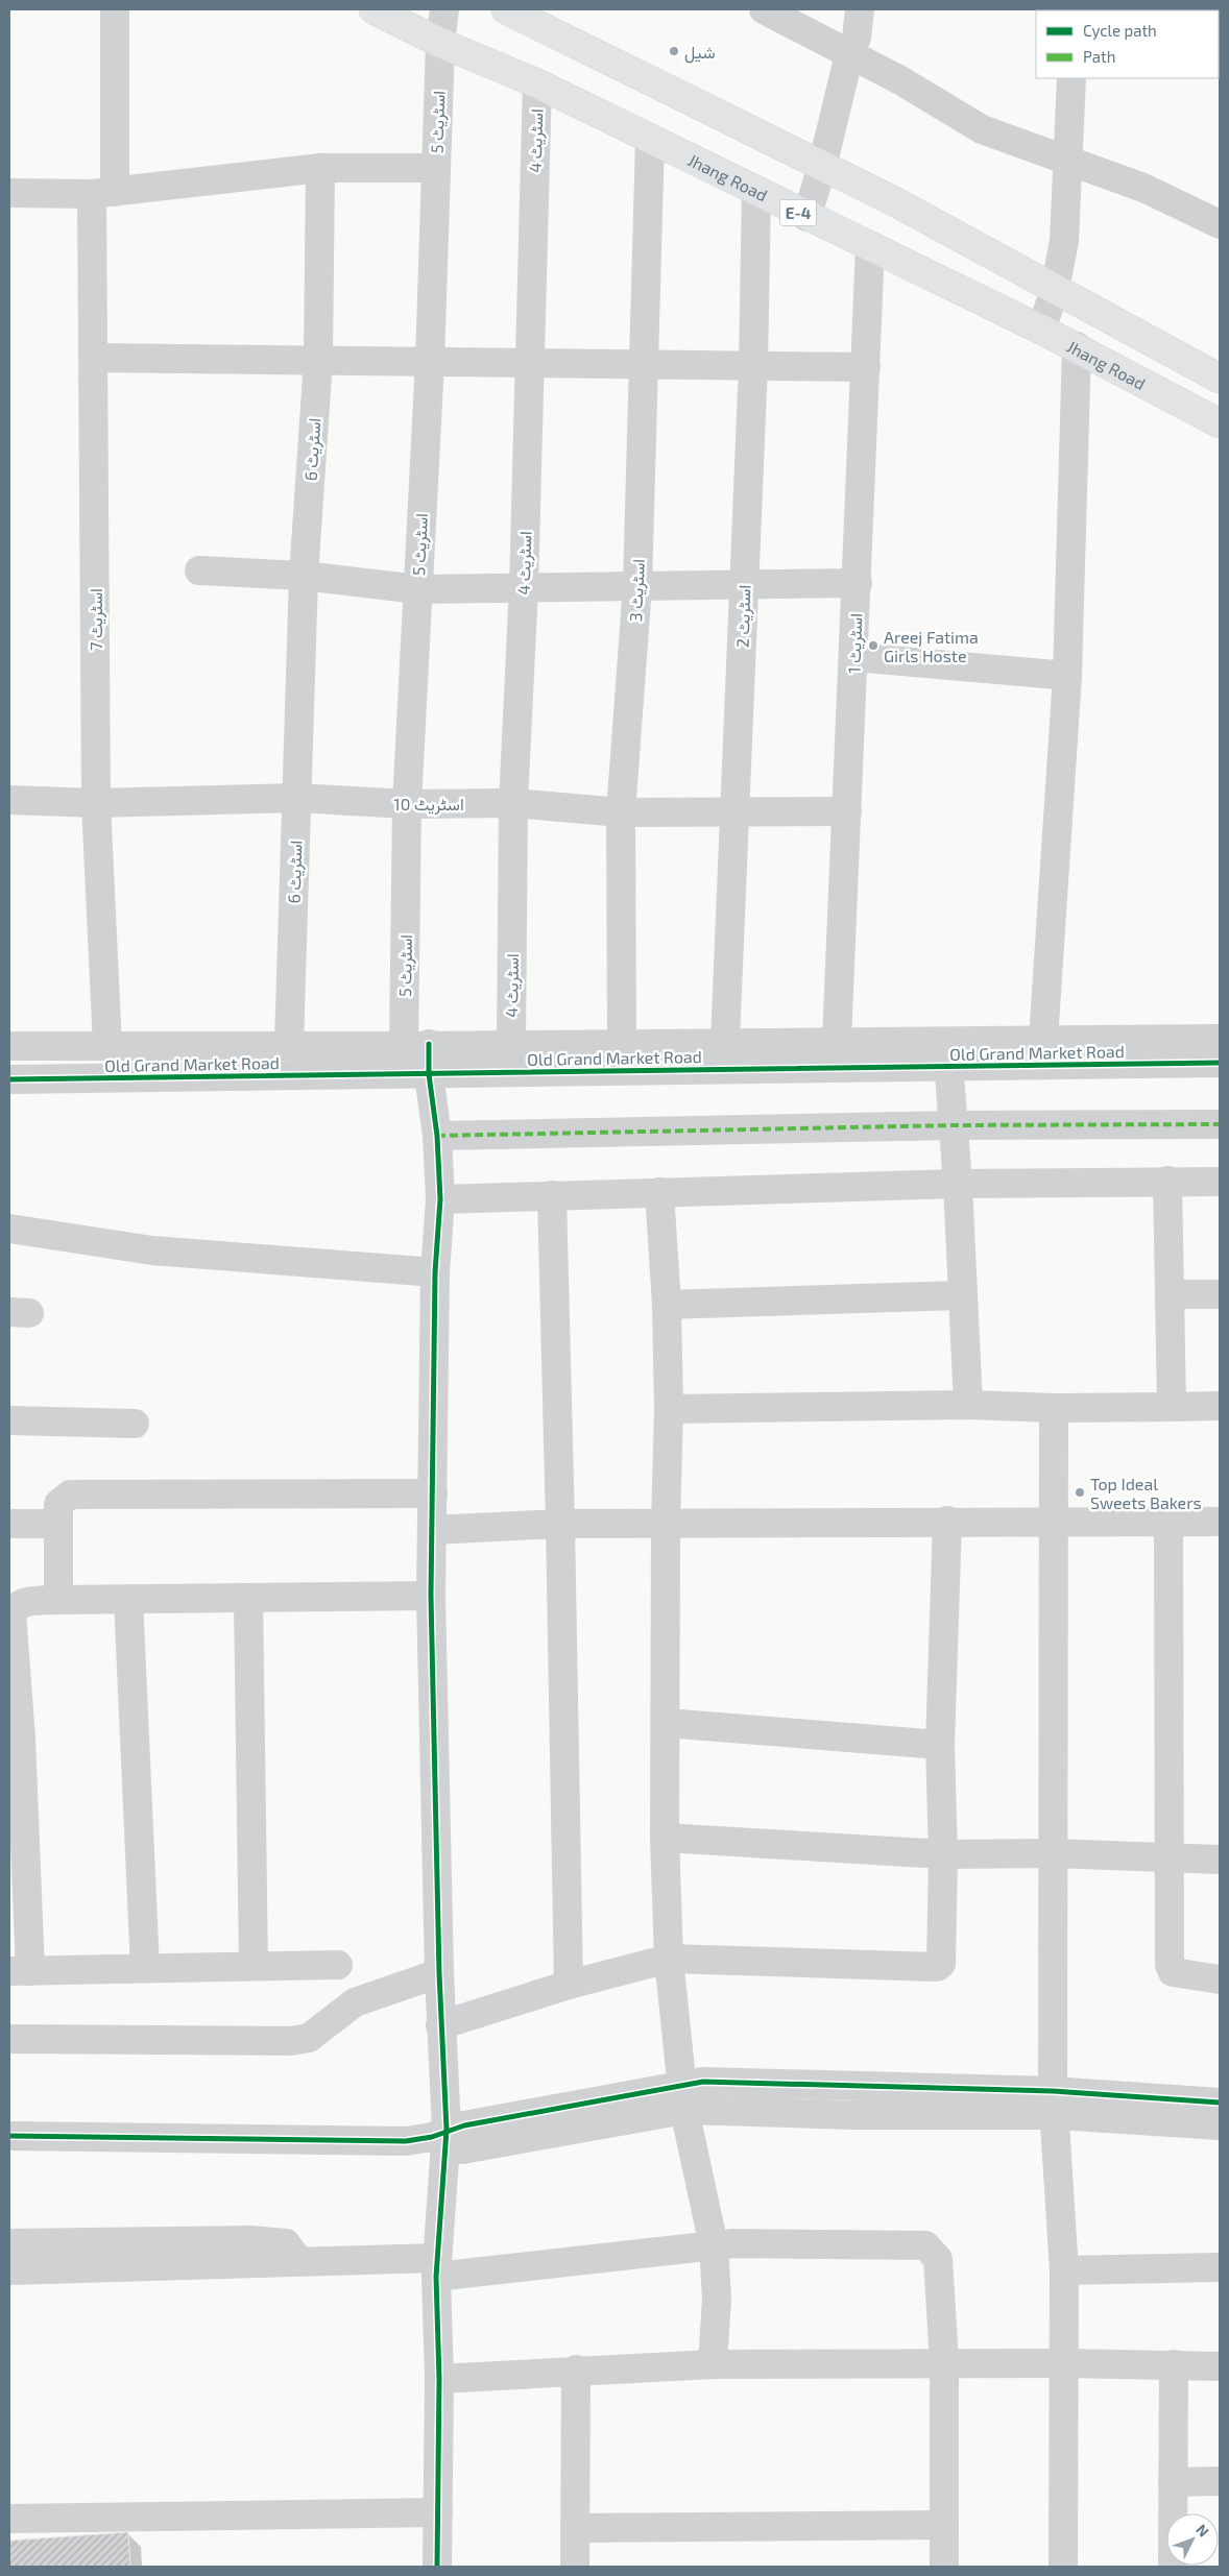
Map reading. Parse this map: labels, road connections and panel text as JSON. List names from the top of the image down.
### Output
{
  "streets": {
    "highway": ["Jhang Road", "E-4"],
    "street": [
      "اسٹریٹ 5",
      "اسٹریٹ 4",
      "اسٹریٹ 6",
      "اسٹریٹ 3",
      "اسٹریٹ 2",
      "اسٹریٹ 7",
      "اسٹریٹ 1",
      "اسٹریٹ 10",
      "Old Grand Market Road"
    ]
  },
  "crossings": [
    ["اسٹریٹ 5", "Jhang Road"],
    ["اسٹریٹ 5", "اسٹریٹ 10"],
    ["اسٹریٹ 5", "Old Grand Market Road"],
    ["اسٹریٹ 4", "Jhang Road"],
    ["اسٹریٹ 4", "اسٹریٹ 10"],
    ["اسٹریٹ 4", "Old Grand Market Road"],
    ["Jhang Road", "اسٹریٹ 3"],
    ["Jhang Road", "اسٹریٹ 2"],
    ["Jhang Road", "اسٹریٹ 1"],
    ["اسٹریٹ 6", "اسٹریٹ 10"],
    ["اسٹریٹ 6", "Old Grand Market Road"],
    ["اسٹریٹ 3", "اسٹریٹ 10"],
    ["اسٹریٹ 3", "Old Grand Market Road"],
    ["اسٹریٹ 2", "اسٹریٹ 10"],
    ["اسٹریٹ 2", "Old Grand Market Road"],
    ["اسٹریٹ 7", "اسٹریٹ 10"],
    ["اسٹریٹ 7", "Old Grand Market Road"],
    ["اسٹریٹ 1", "اسٹریٹ 10"],
    ["اسٹریٹ 1", "Old Grand Market Road"]
  ],
  "places": ["شیل", "Areej Fatima Girls Hoste", "Top Ideal Sweets Bakers"],
  "legend": ["Cycle path", "Path"],
  "north": "top right"
}
